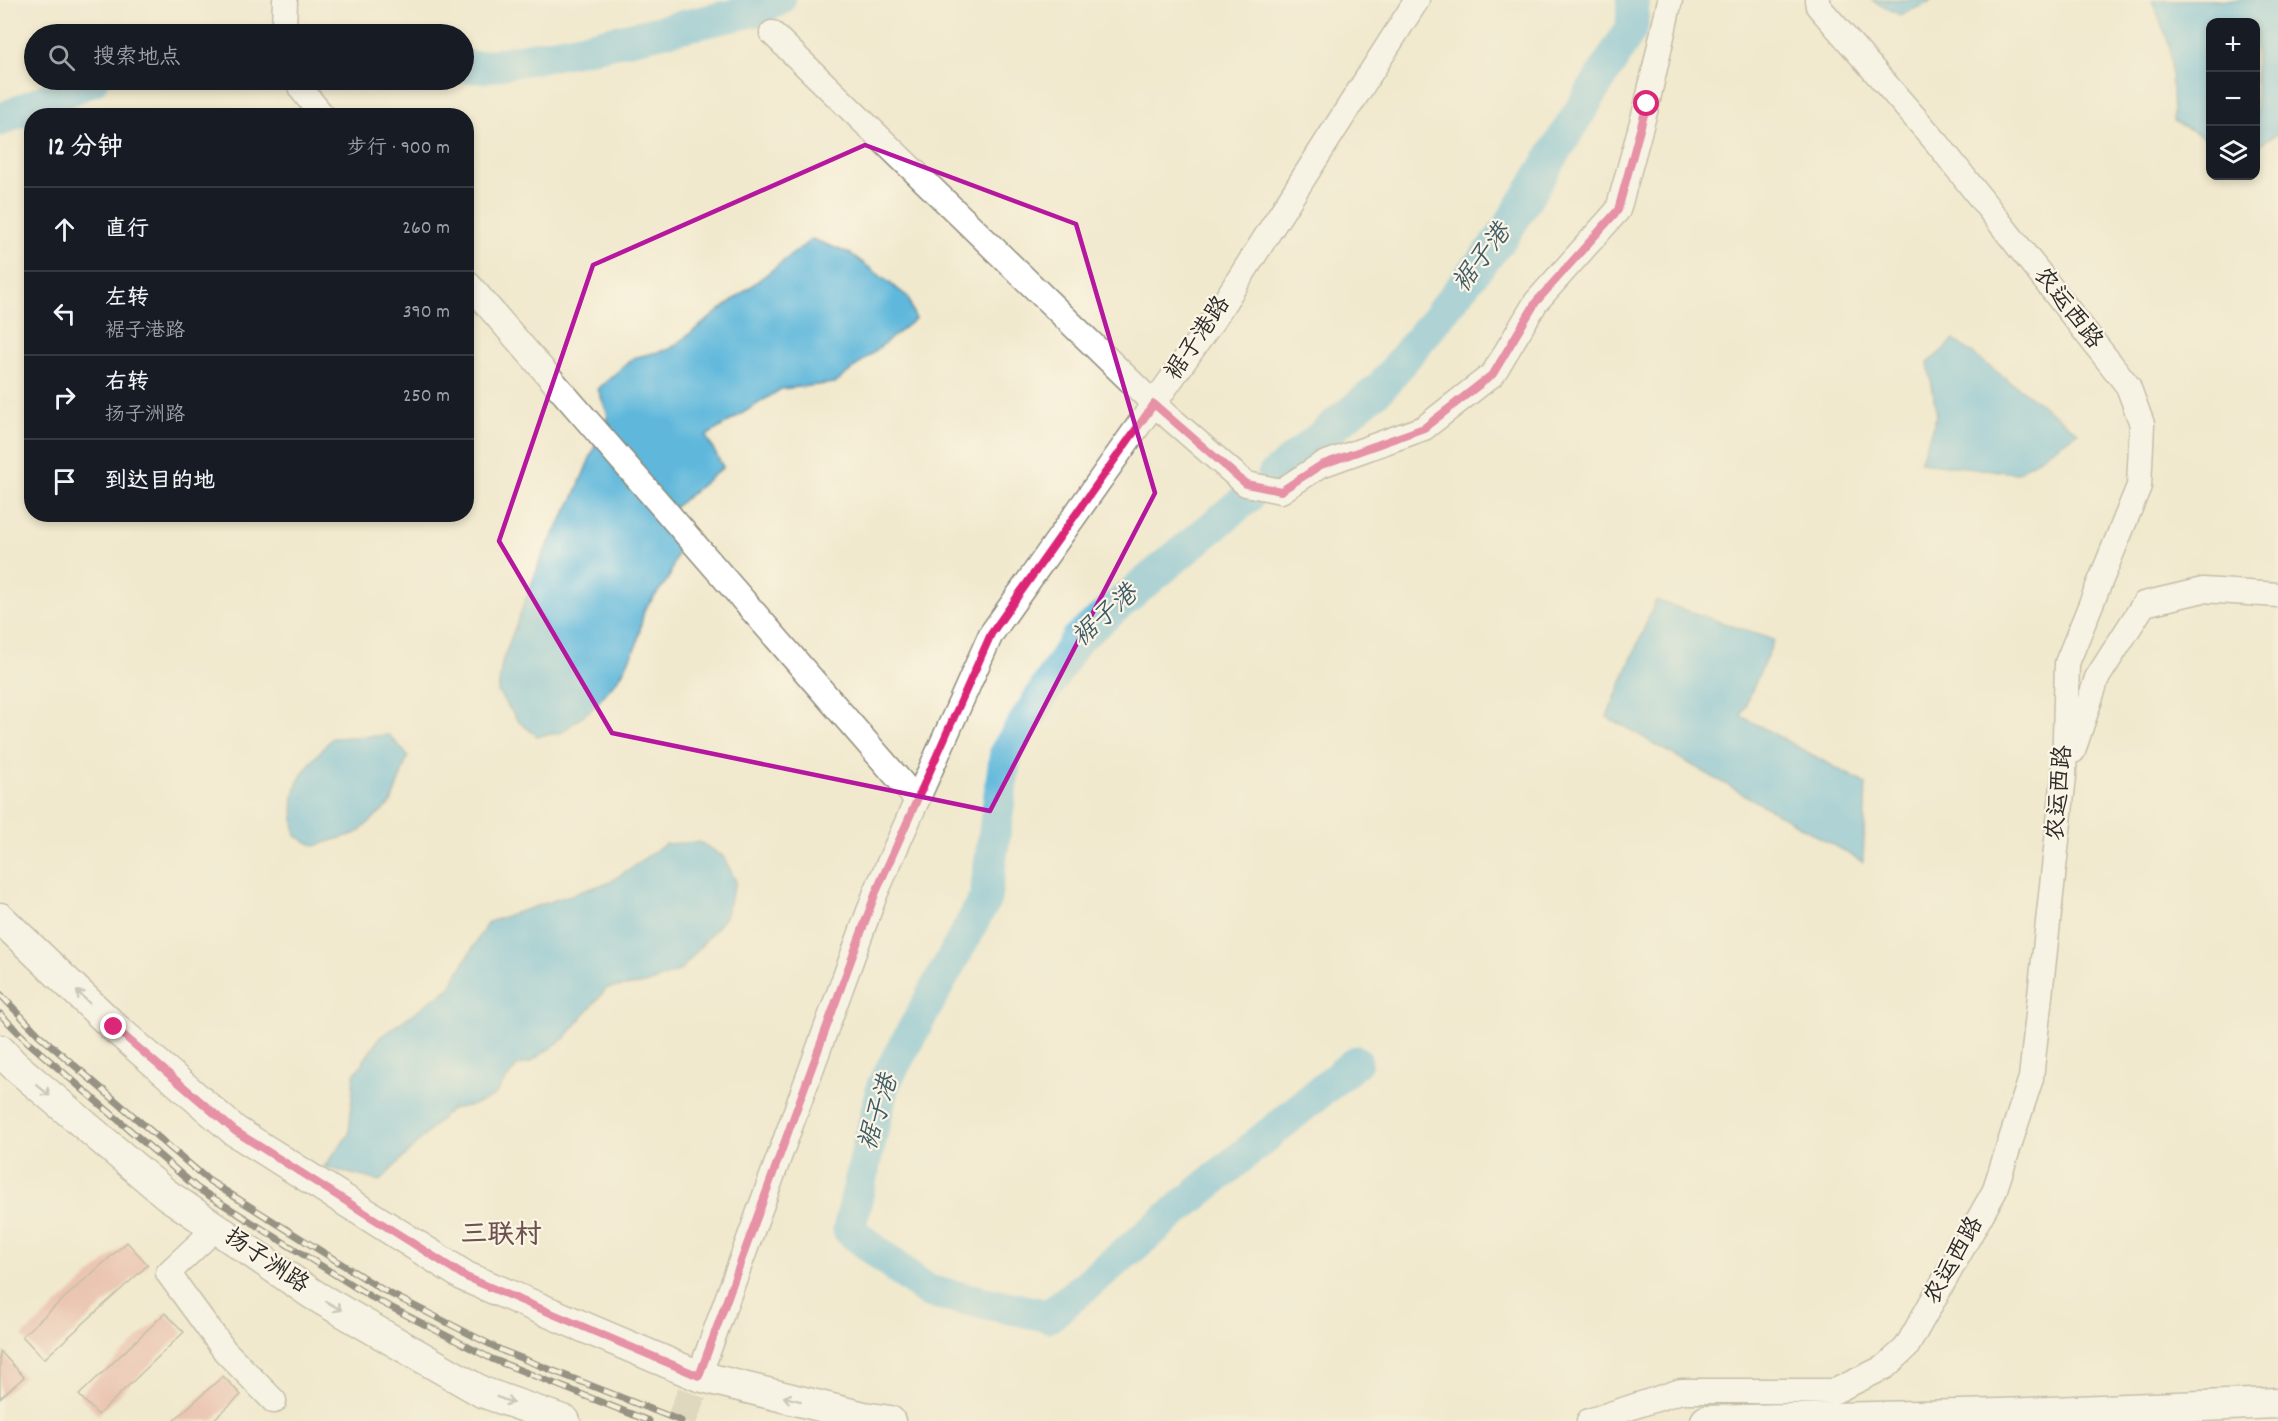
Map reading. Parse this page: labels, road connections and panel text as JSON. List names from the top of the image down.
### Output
{
  "streets": {
    "main road": ["扬子洲路"],
    "street": ["农运西路", "裾子港路"]
  },
  "districts": ["三联村"],
  "water": ["裾子港"],
  "page": {
    "map_buttons": ["+", "−"],
    "search": "搜索地点",
    "heading": ["12 分钟", "步行 · 900 m"],
    "list": [
      ["直行", "260 m"],
      ["左转", "裾子港路", "390 m"],
      ["右转", "扬子洲路", "250 m"],
      "到达目的地"
    ]
  }
}
